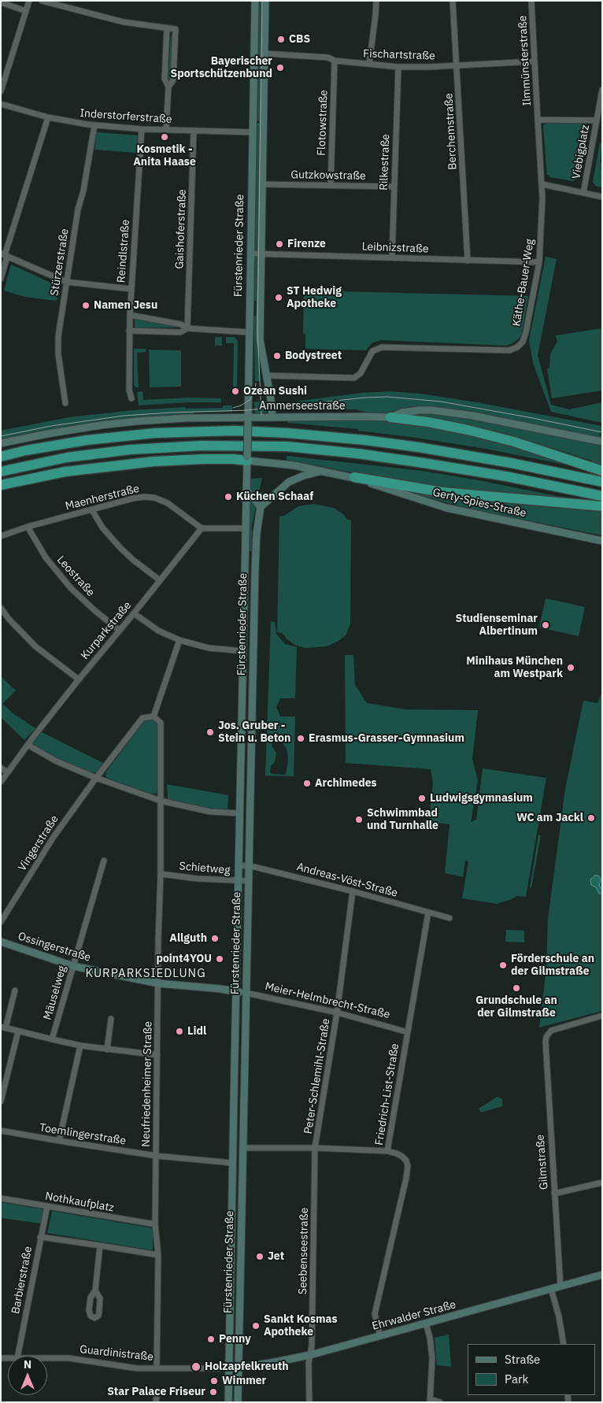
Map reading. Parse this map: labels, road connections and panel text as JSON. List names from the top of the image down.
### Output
{
  "streets": {
    "main road": [
      "Fürstenrieder Straße",
      "Ammerseestraße",
      "Gerty-Spies-Straße",
      "Ossingerstraße",
      "Ehrwalder Straße"
    ],
    "street": [
      "Fischartstraße",
      "Ilmmünsterstraße",
      "Inderstorferstraße",
      "Flotowstraße",
      "Berchemstraße",
      "Viebigplatz",
      "Rilkestraße",
      "Gutzkowstraße",
      "Gaishoferstraße",
      "Leibnizstraße",
      "Reindlstraße",
      "Stürzerstraße",
      "Käthe-Bauer-Weg",
      "Maenherstraße",
      "Leostraße",
      "Kurparkstraße",
      "Vingerstraße",
      "Schietweg",
      "Andreas-Vöst-Straße",
      "Mäuselweg",
      "Meier-Helmbrecht-Straße",
      "Peter-Schlemihl-Straße",
      "Neufriedenheimer Straße",
      "Friedrich-List-Straße",
      "Toemlingerstraße",
      "Gilmstraße",
      "Nothkaufplatz",
      "Seebenseestraße",
      "Barbierstraße",
      "Guardinistraße"
    ]
  },
  "crossings": [
    ["Fischartstraße", "Ilmmünsterstraße"],
    ["Fischartstraße", "Flotowstraße"],
    ["Fischartstraße", "Berchemstraße"],
    ["Fischartstraße", "Rilkestraße"],
    ["Fischartstraße", "Fürstenrieder Straße"],
    ["Ilmmünsterstraße", "Viebigplatz"],
    ["Inderstorferstraße", "Gaishoferstraße"],
    ["Inderstorferstraße", "Fürstenrieder Straße"],
    ["Inderstorferstraße", "Reindlstraße"],
    ["Inderstorferstraße", "Stürzerstraße"],
    ["Flotowstraße", "Gutzkowstraße"],
    ["Berchemstraße", "Leibnizstraße"],
    ["Rilkestraße", "Gutzkowstraße"],
    ["Rilkestraße", "Leibnizstraße"],
    ["Gutzkowstraße", "Fürstenrieder Straße"],
    ["Fürstenrieder Straße", "Leibnizstraße"],
    ["Fürstenrieder Straße", "Käthe-Bauer-Weg"],
    ["Fürstenrieder Straße", "Ammerseestraße"],
    ["Fürstenrieder Straße", "Schietweg"],
    ["Fürstenrieder Straße", "Andreas-Vöst-Straße"],
    ["Fürstenrieder Straße", "Ossingerstraße"],
    ["Fürstenrieder Straße", "Meier-Helmbrecht-Straße"],
    ["Fürstenrieder Straße", "Toemlingerstraße"],
    ["Fürstenrieder Straße", "Ehrwalder Straße"],
    ["Fürstenrieder Straße", "Guardinistraße"],
    ["Leibnizstraße", "Käthe-Bauer-Weg"],
    ["Maenherstraße", "Leostraße"],
    ["Maenherstraße", "Kurparkstraße"],
    ["Leostraße", "Kurparkstraße"],
    ["Vingerstraße", "Neufriedenheimer Straße"],
    ["Schietweg", "Neufriedenheimer Straße"],
    ["Andreas-Vöst-Straße", "Peter-Schlemihl-Straße"],
    ["Andreas-Vöst-Straße", "Friedrich-List-Straße"],
    ["Ossingerstraße", "Mäuselweg"],
    ["Ossingerstraße", "Meier-Helmbrecht-Straße"],
    ["Ossingerstraße", "Neufriedenheimer Straße"],
    ["Meier-Helmbrecht-Straße", "Peter-Schlemihl-Straße"],
    ["Meier-Helmbrecht-Straße", "Friedrich-List-Straße"],
    ["Peter-Schlemihl-Straße", "Seebenseestraße"],
    ["Neufriedenheimer Straße", "Toemlingerstraße"],
    ["Neufriedenheimer Straße", "Nothkaufplatz"],
    ["Neufriedenheimer Straße", "Guardinistraße"],
    ["Friedrich-List-Straße", "Ehrwalder Straße"],
    ["Gilmstraße", "Ehrwalder Straße"],
    ["Nothkaufplatz", "Barbierstraße"],
    ["Seebenseestraße", "Ehrwalder Straße"],
    ["Ehrwalder Straße", "Guardinistraße"]
  ],
  "districts": ["KURPARKSIEDLUNG"],
  "places": [
    "CBS",
    "Bayerischer Sportschützenbund",
    "Kosmetik - Anita Haase",
    "Firenze",
    "ST Hedwig Apotheke",
    "Namen Jesu",
    "Bodystreet",
    "Ozean Sushi",
    "Küchen Schaaf",
    "Studienseminar Albertinum",
    "Minihaus München am Westpark",
    "Jos. Gruber - Stein u. Beton",
    "Erasmus-Grasser-Gymnasium",
    "Archimedes",
    "Ludwigsgymnasium",
    "WC am Jackl",
    "Schwimmbad und Turnhalle",
    "Allguth",
    "point4YOU",
    "Förderschule an der Gilmstraße",
    "Grundschule an der Gilmstraße",
    "Lidl",
    "Jet",
    "Sankt Kosmas Apotheke",
    "Penny",
    "Holzapfelkreuth",
    "Wimmer",
    "Star Palace Friseur"
  ],
  "legend": ["Straße", "Park"],
  "north": "top"
}
